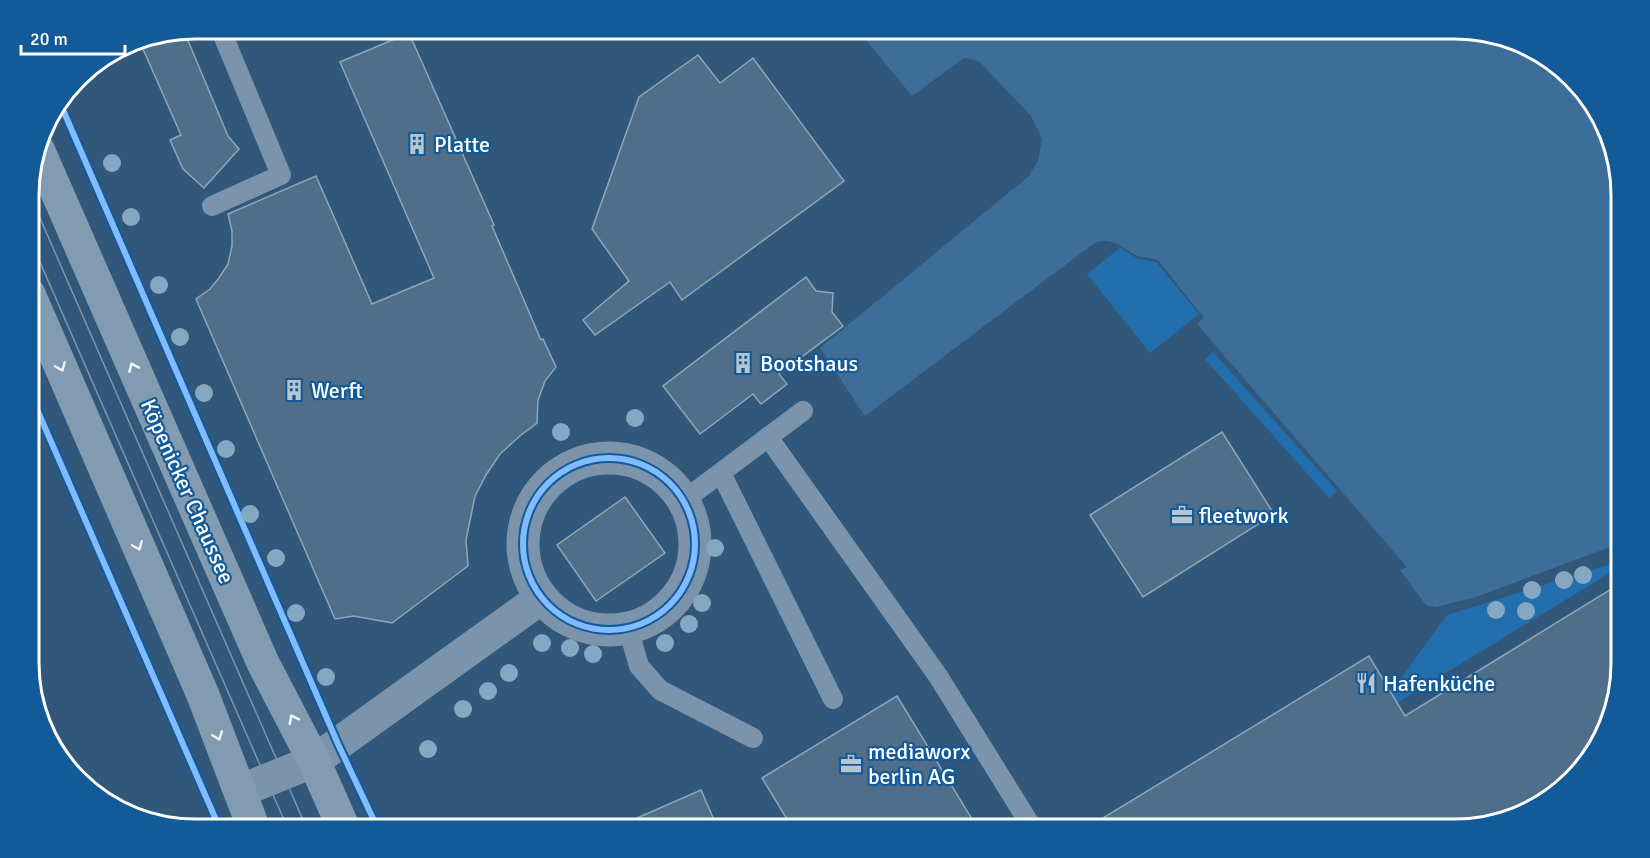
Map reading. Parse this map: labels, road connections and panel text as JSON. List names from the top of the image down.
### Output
{
  "streets": {
    "main road": ["Köpenicker Chaussee"]
  },
  "places": {
    "building": ["Platte", "Bootshaus", "Werft"],
    "office": ["fleetwork", "mediaworx berlin AG"],
    "restaurant": ["Hafenküche"]
  },
  "scale_bar": "20 m"
}
